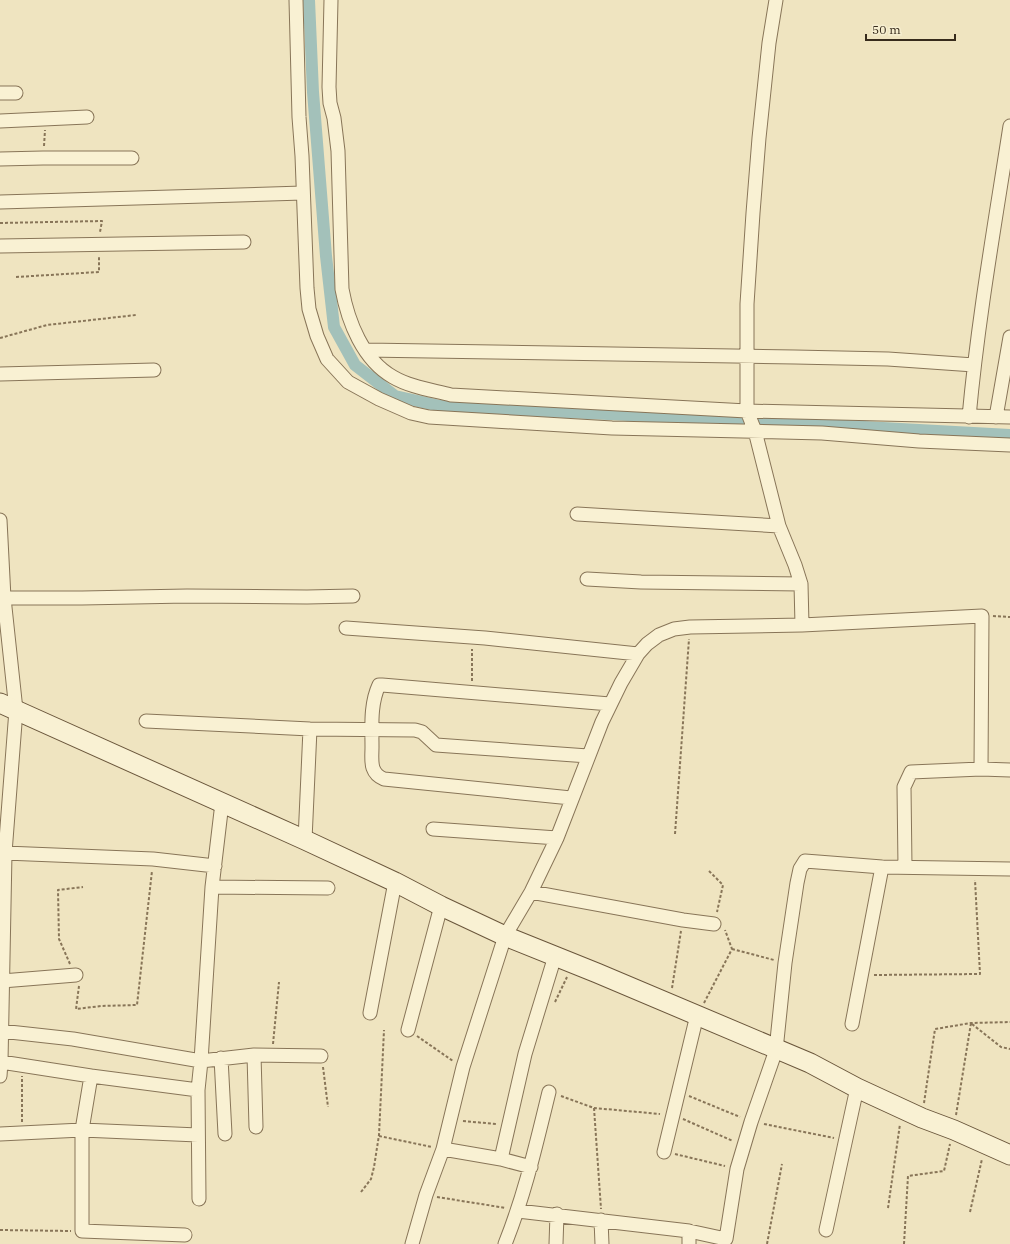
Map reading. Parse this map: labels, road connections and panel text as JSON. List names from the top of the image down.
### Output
{
  "scale_bar": "50 m"
}
